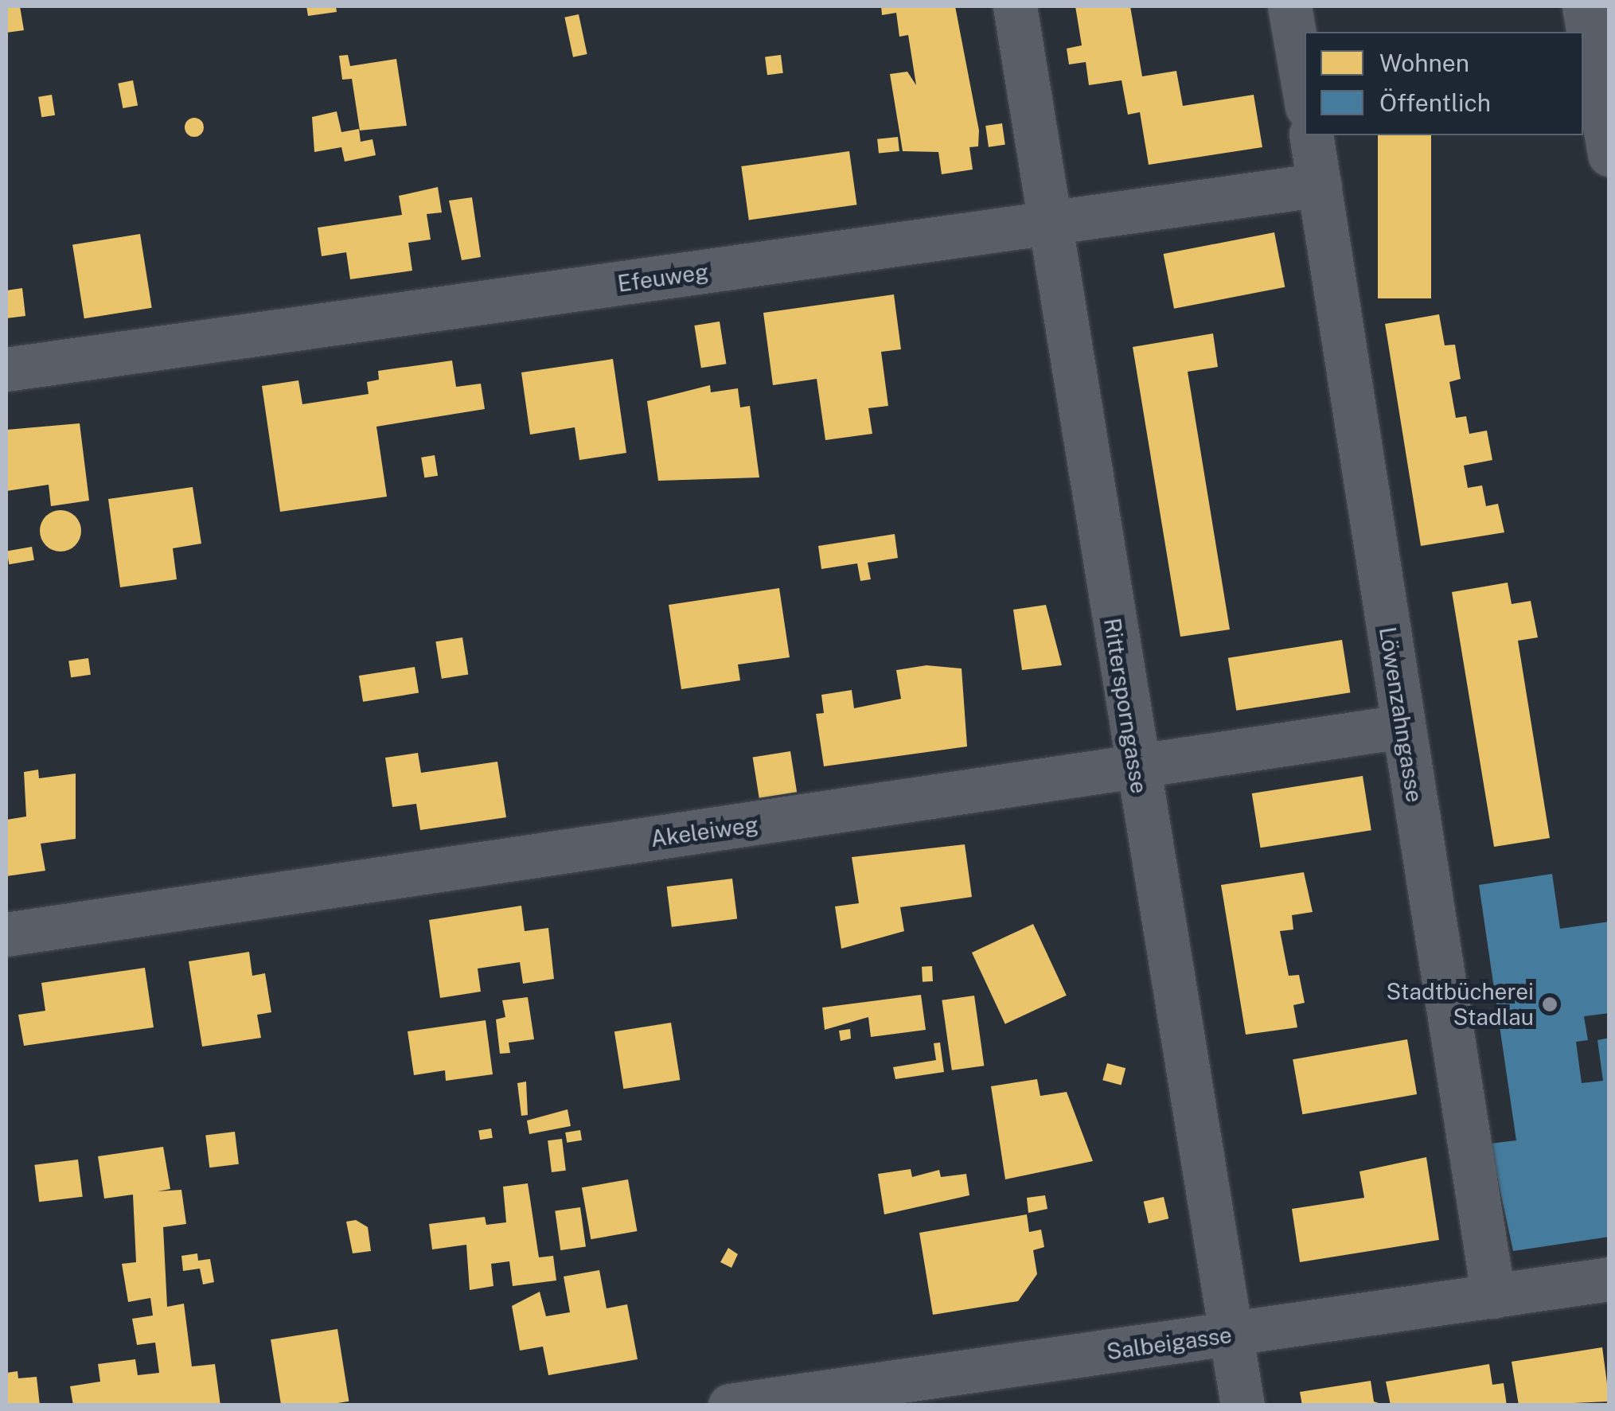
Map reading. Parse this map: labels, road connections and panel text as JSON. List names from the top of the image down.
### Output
{
  "streets": {
    "street": [
      "Efeuweg",
      "Rittersporngasse",
      "Löwenzahngasse",
      "Akeleiweg",
      "Salbeigasse"
    ]
  },
  "crossings": [
    ["Efeuweg", "Rittersporngasse"],
    ["Efeuweg", "Löwenzahngasse"],
    ["Rittersporngasse", "Akeleiweg"],
    ["Rittersporngasse", "Salbeigasse"],
    ["Löwenzahngasse", "Akeleiweg"],
    ["Löwenzahngasse", "Salbeigasse"]
  ],
  "places": ["Stadtbücherei Stadlau"],
  "legend": ["Wohnen", "Öffentlich"]
}
